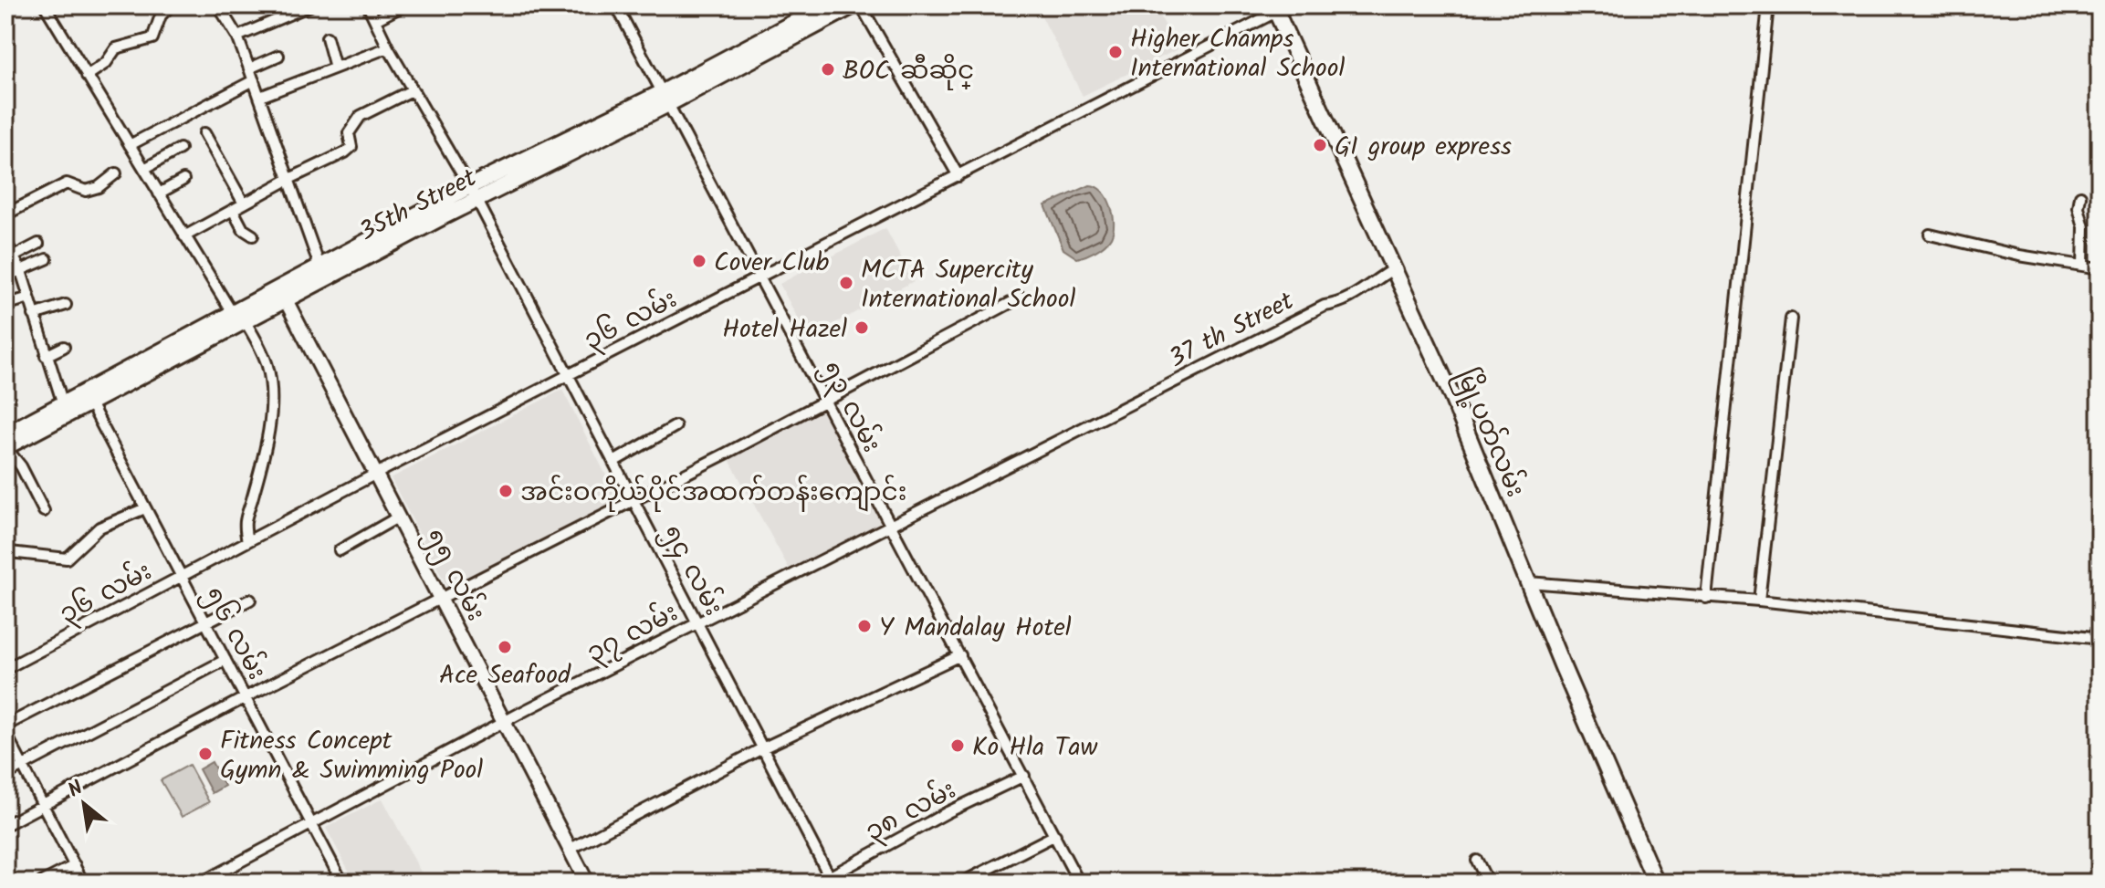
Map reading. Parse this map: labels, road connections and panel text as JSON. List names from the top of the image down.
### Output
{
  "streets": {
    "main road": ["35th Street", "မြို့ပတ်လမ်း", "၅၅ လမ်း"],
    "street": [
      "၃၆ လမ်း",
      "37 th Street",
      "၅၃ လမ်း",
      "၅၄ လမ်း",
      "၃၇ လမ်း",
      "၅၆ လမ်း",
      "၃၈ လမ်း"
    ]
  },
  "crossings": [
    ["35th Street", "၅၃ လမ်း"],
    ["35th Street", "၅၄ လမ်း"],
    ["35th Street", "၅၅ လမ်း"],
    ["35th Street", "၅၆ လမ်း"],
    ["၃၆ လမ်း", "၅၃ လမ်း"],
    ["၃၆ လမ်း", "မြို့ပတ်လမ်း"],
    ["၃၆ လမ်း", "၅၄ လမ်း"],
    ["၃၆ လမ်း", "၅၅ လမ်း"],
    ["၃၆ လမ်း", "၅၆ လမ်း"],
    ["37 th Street", "မြို့ပတ်လမ်း"],
    ["37 th Street", "၃၇ လမ်း"],
    ["၅၃ လမ်း", "၃၇ လမ်း"],
    ["၅၃ လမ်း", "၃၈ လမ်း"],
    ["၅၄ လမ်း", "၃၇ လမ်း"],
    ["၅၄ လမ်း", "၃၈ လမ်း"],
    ["၅၅ လမ်း", "၃၇ လမ်း"],
    ["၃၇ လမ်း", "၅၆ လမ်း"]
  ],
  "places": [
    "Higher Champs International School",
    "BOC ဆီဆိုင္",
    "GI group express",
    "Cover Club",
    "MCTA Supercity International School",
    "Hotel Hazel",
    "အင်းဝကိုယ်ပိုင်အထက်တန်းကျောင်း",
    "Y Mandalay Hotel",
    "Ace Seafood",
    "Ko Hla Taw",
    "Fitness Concept Gymn & Swimming Pool"
  ],
  "north": "top left"
}
